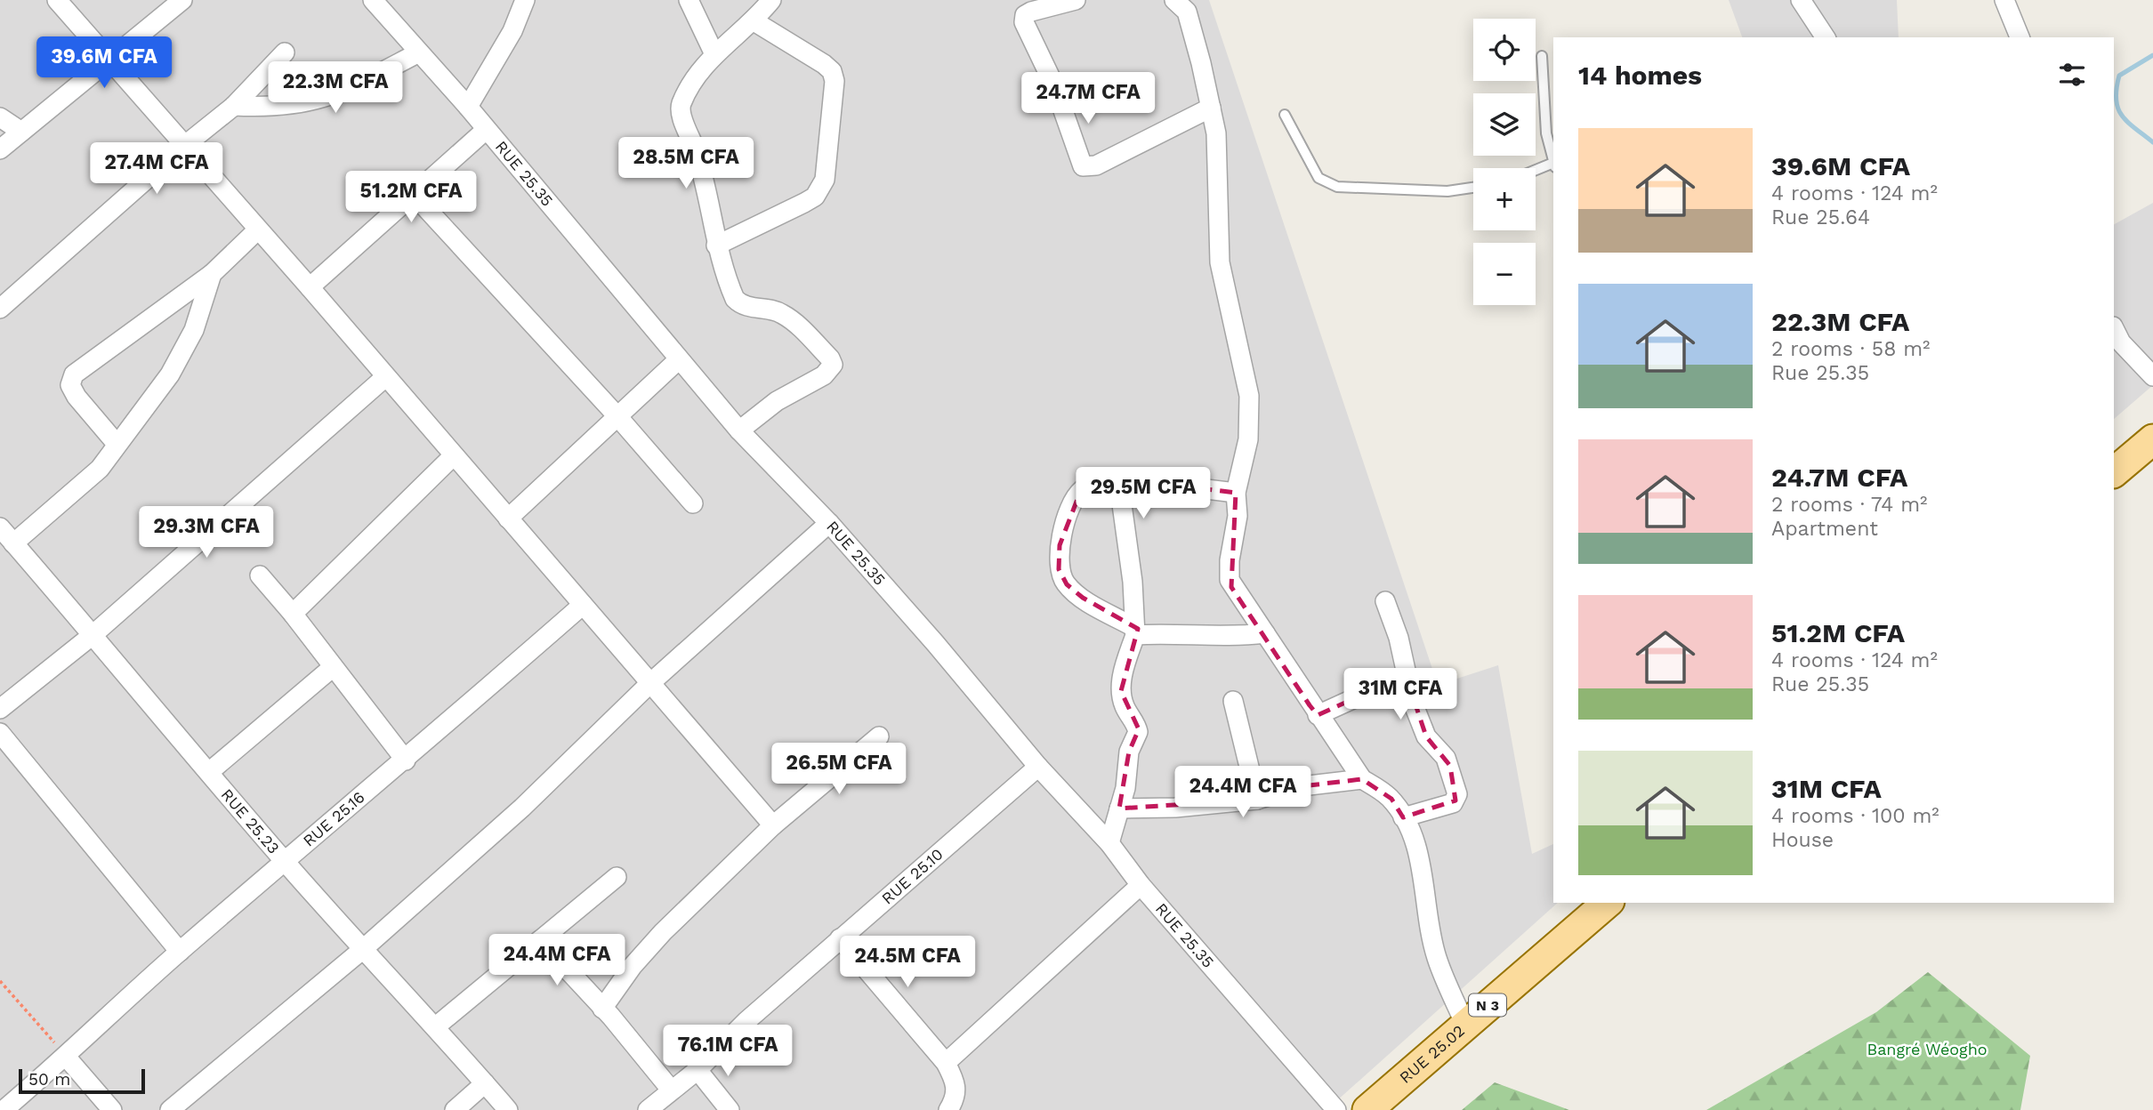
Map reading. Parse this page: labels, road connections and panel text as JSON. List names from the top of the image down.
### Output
{
  "streets": {
    "main road": ["N 3", "RUE 25.02"],
    "street": [
      "RUE 25.35",
      "RUE 25.16",
      "RUE 25.23",
      "RUE 25.10"
    ]
  },
  "crossings": [
    ["RUE 25.35", "RUE 25.10"],
    ["RUE 25.16", "RUE 25.23"]
  ],
  "parks": ["Bangré Wéogho"],
  "scale_bar": "50 m",
  "page": {
    "map_buttons": ["+", "−"],
    "price": [
      "39.6M CFA",
      "22.3M CFA",
      "24.7M CFA",
      "28.5M CFA",
      "27.4M CFA",
      "51.2M CFA",
      "29.5M CFA",
      "29.3M CFA",
      "31M CFA",
      "26.5M CFA",
      "24.4M CFA",
      "24.4M CFA",
      "24.5M CFA",
      "76.1M CFA"
    ],
    "heading": "14 homes",
    "list": [
      {
        "name": "39.6M CFA",
        "note": "4 rooms · 124 m² · Rue 25.64"
      },
      {
        "name": "22.3M CFA",
        "note": "2 rooms · 58 m² · Rue 25.35"
      },
      {
        "name": "24.7M CFA",
        "note": "2 rooms · 74 m² · Apartment"
      },
      {
        "name": "51.2M CFA",
        "note": "4 rooms · 124 m² · Rue 25.35"
      },
      {
        "name": "31M CFA",
        "note": "4 rooms · 100 m² · House"
      }
    ],
    "scale": "50 m"
  }
}
